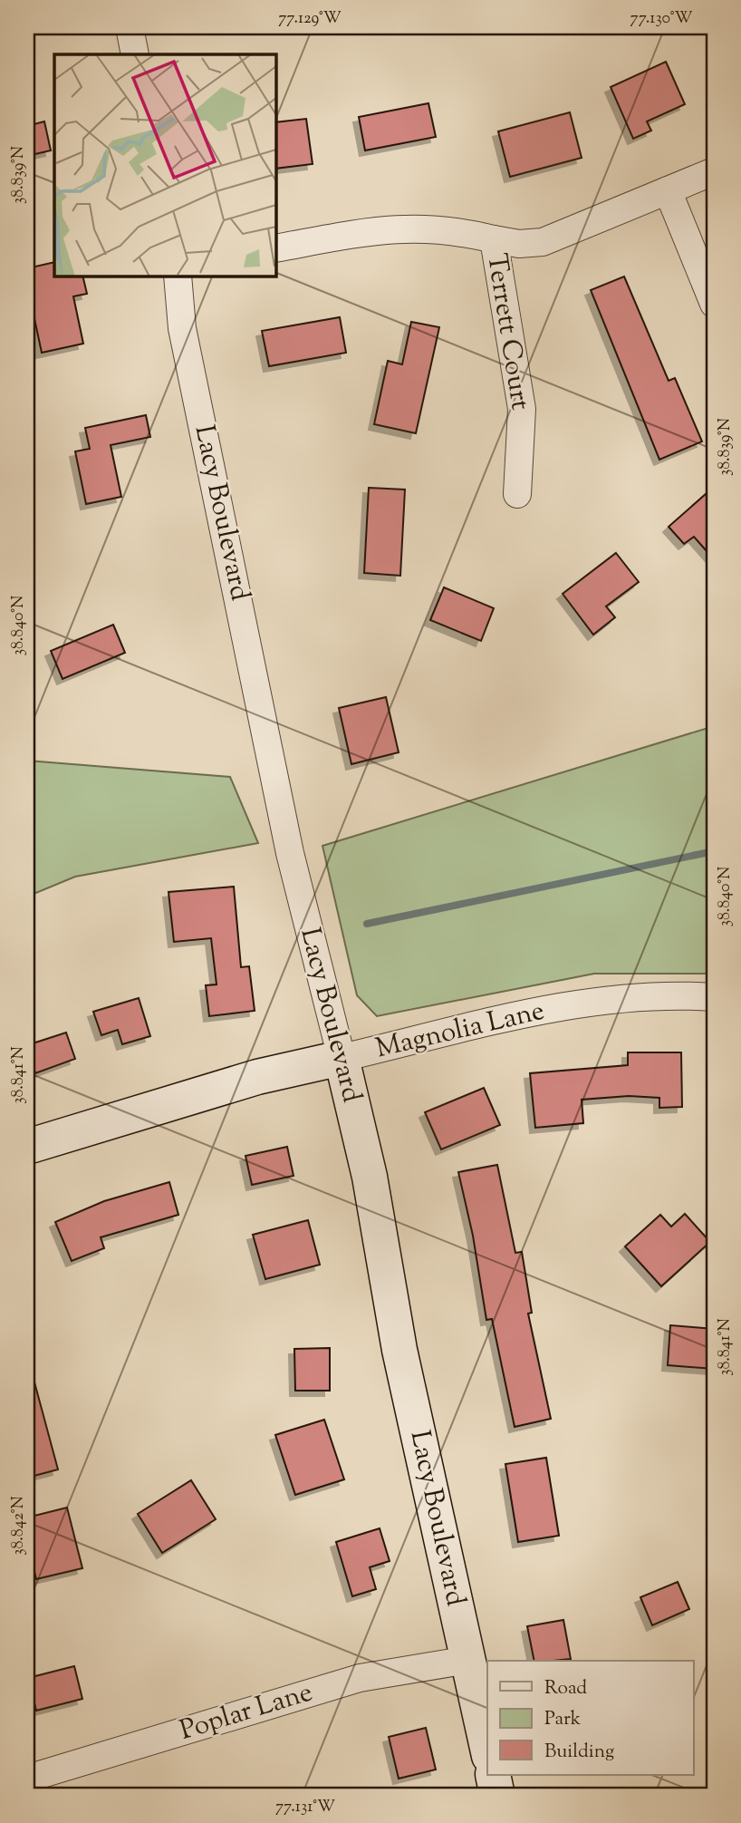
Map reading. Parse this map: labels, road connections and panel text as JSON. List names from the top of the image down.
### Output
{
  "streets": {
    "street": [
      "Terrett Court",
      "Lacy Boulevard",
      "Magnolia Lane",
      "Poplar Lane"
    ]
  },
  "crossings": [
    ["Lacy Boulevard", "Magnolia Lane"],
    ["Lacy Boulevard", "Poplar Lane"]
  ],
  "legend": ["Road", "Park", "Building"],
  "coordinates": [
    "77.129°W",
    "77.130°W",
    "38.839°N",
    "38.840°N",
    "38.841°N",
    "38.842°N",
    "77.131°W"
  ]
}
